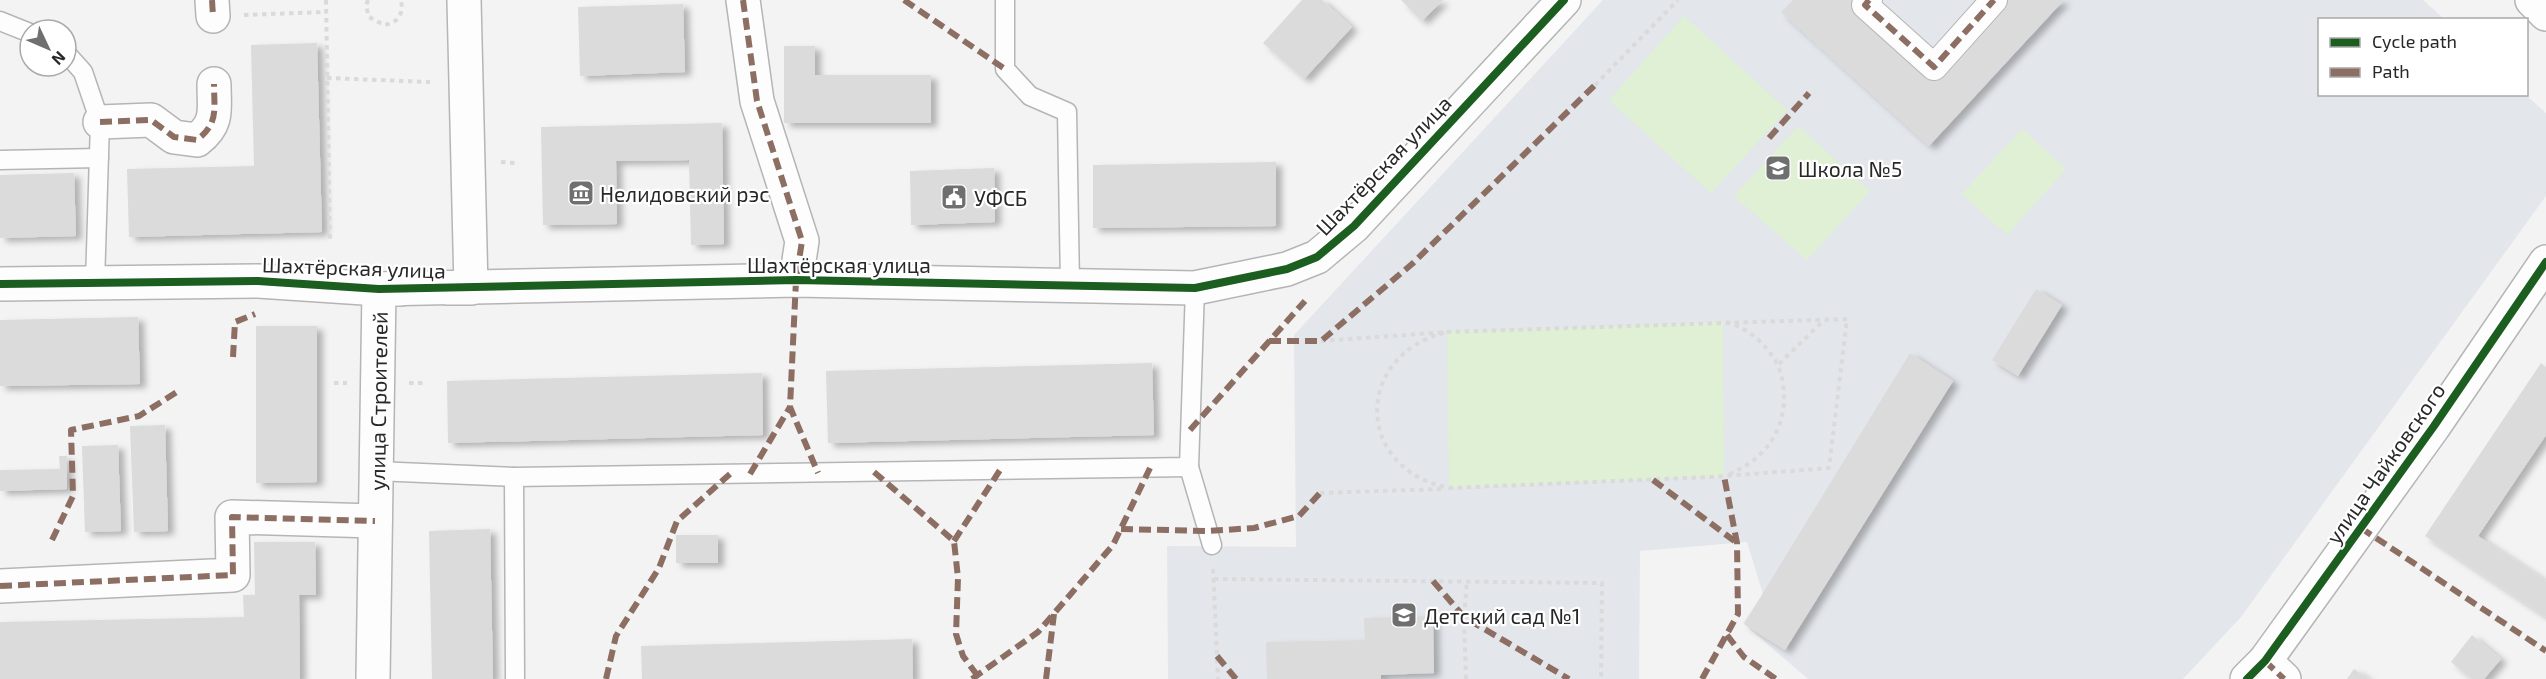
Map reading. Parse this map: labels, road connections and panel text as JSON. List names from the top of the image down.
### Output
{
  "streets": {
    "street": ["Шахтёрская улица", "улица Строителей", "улица Чайковского"]
  },
  "crossings": [
    ["Шахтёрская улица", "улица Строителей"]
  ],
  "places": {
    "school or university": ["Школа №5", "Детский сад №1"],
    "museum": ["Нелидовский рэс"],
    "public building": ["УФСБ"]
  },
  "legend": ["Cycle path", "Path"],
  "north": "bottom right"
}
